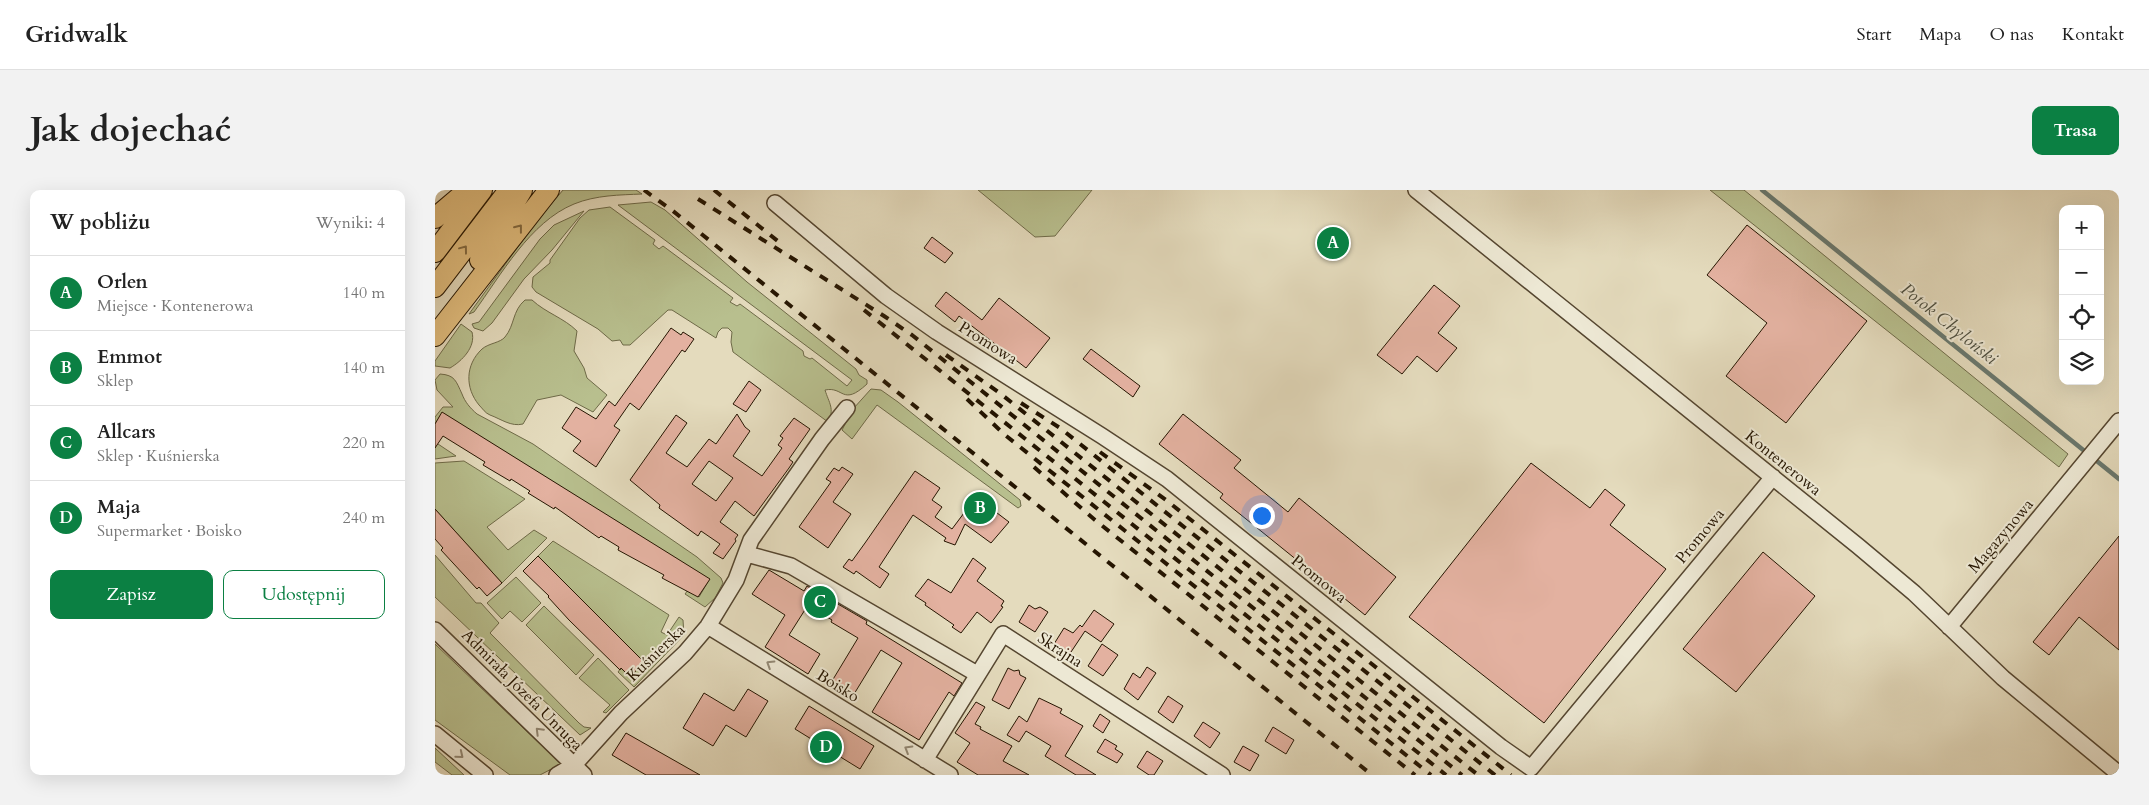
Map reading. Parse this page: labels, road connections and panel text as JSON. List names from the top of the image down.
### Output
{
  "streets": {
    "street": [
      "Promowa",
      "Kontenerowa",
      "Magazynowa",
      "Skrajna",
      "Kuśnierska",
      "Boisko",
      "Admirała Józefa Unruga"
    ]
  },
  "crossings": [
    ["Promowa", "Kontenerowa"],
    ["Kontenerowa", "Magazynowa"],
    ["Skrajna", "Boisko"],
    ["Kuśnierska", "Boisko"],
    ["Kuśnierska", "Admirała Józefa Unruga"]
  ],
  "water": ["Potok Chyloński"],
  "page": {
    "header": "Gridwalk",
    "nav": [
      "Start",
      "Mapa",
      "O nas",
      "Kontakt"
    ],
    "title": "Jak dojechać",
    "buttons": [
      "Trasa",
      ["Zapisz", "Udostępnij"]
    ],
    "heading": ["W pobliżu", "Wyniki: 4"],
    "map_buttons": ["+", "−"],
    "pins": [
      "A",
      "B",
      "C",
      "D"
    ],
    "list": [
      {
        "mark": "A",
        "name": "Orlen",
        "note": "Miejsce · Kontenerowa",
        "value": "140 m"
      },
      {
        "mark": "B",
        "name": "Emmot",
        "note": "Sklep",
        "value": "140 m"
      },
      {
        "mark": "C",
        "name": "Allcars",
        "note": "Sklep · Kuśnierska",
        "value": "220 m"
      },
      {
        "mark": "D",
        "name": "Maja",
        "note": "Supermarket · Boisko",
        "value": "240 m"
      }
    ]
  }
}
